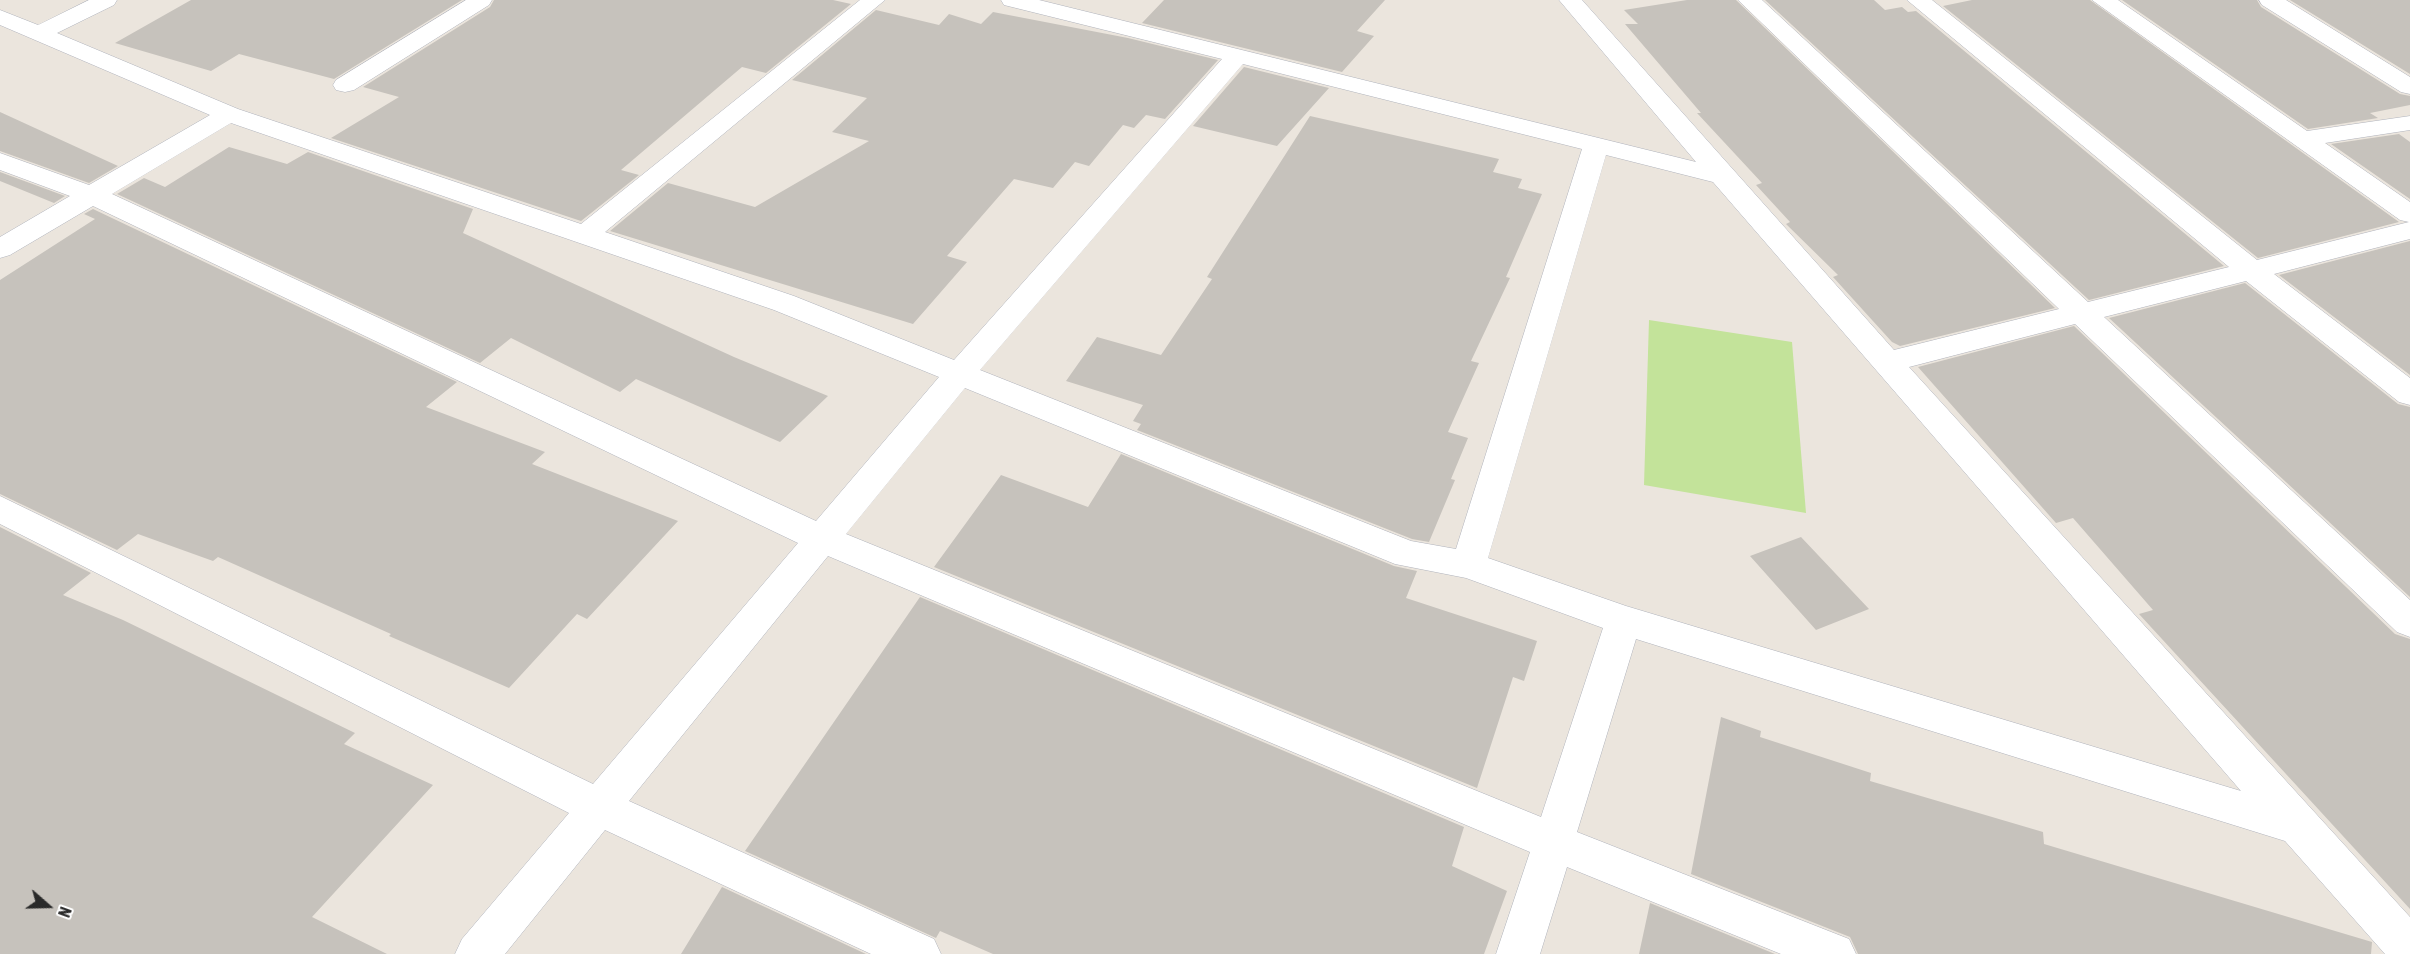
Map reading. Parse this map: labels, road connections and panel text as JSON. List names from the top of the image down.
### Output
{
  "north": "right"
}
